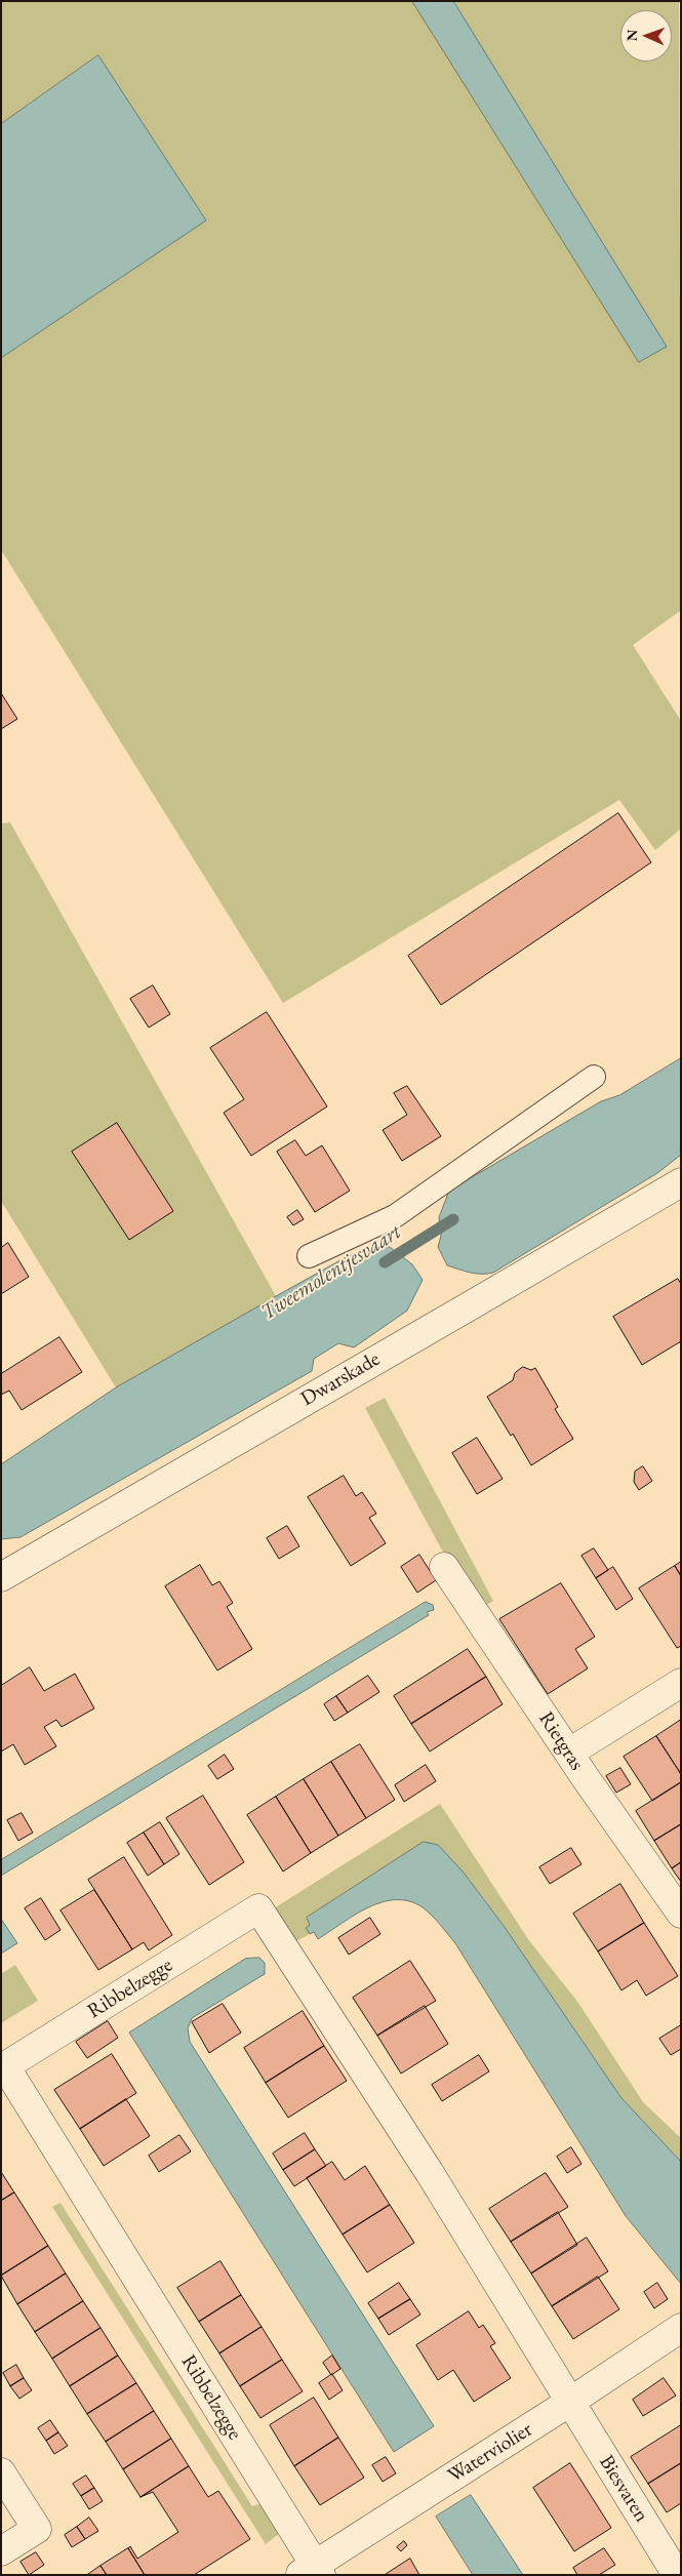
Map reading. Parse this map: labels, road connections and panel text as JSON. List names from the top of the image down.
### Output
{
  "streets": {
    "street": [
      "Dwarskade",
      "Rietgras",
      "Ribbelzegge",
      "Waterviolier",
      "Biesvaren"
    ]
  },
  "crossings": [
    ["Ribbelzegge", "Waterviolier"],
    ["Ribbelzegge", "Biesvaren"],
    ["Waterviolier", "Biesvaren"]
  ],
  "water": ["Tweemolentjesvaart"],
  "north": "left"
}
